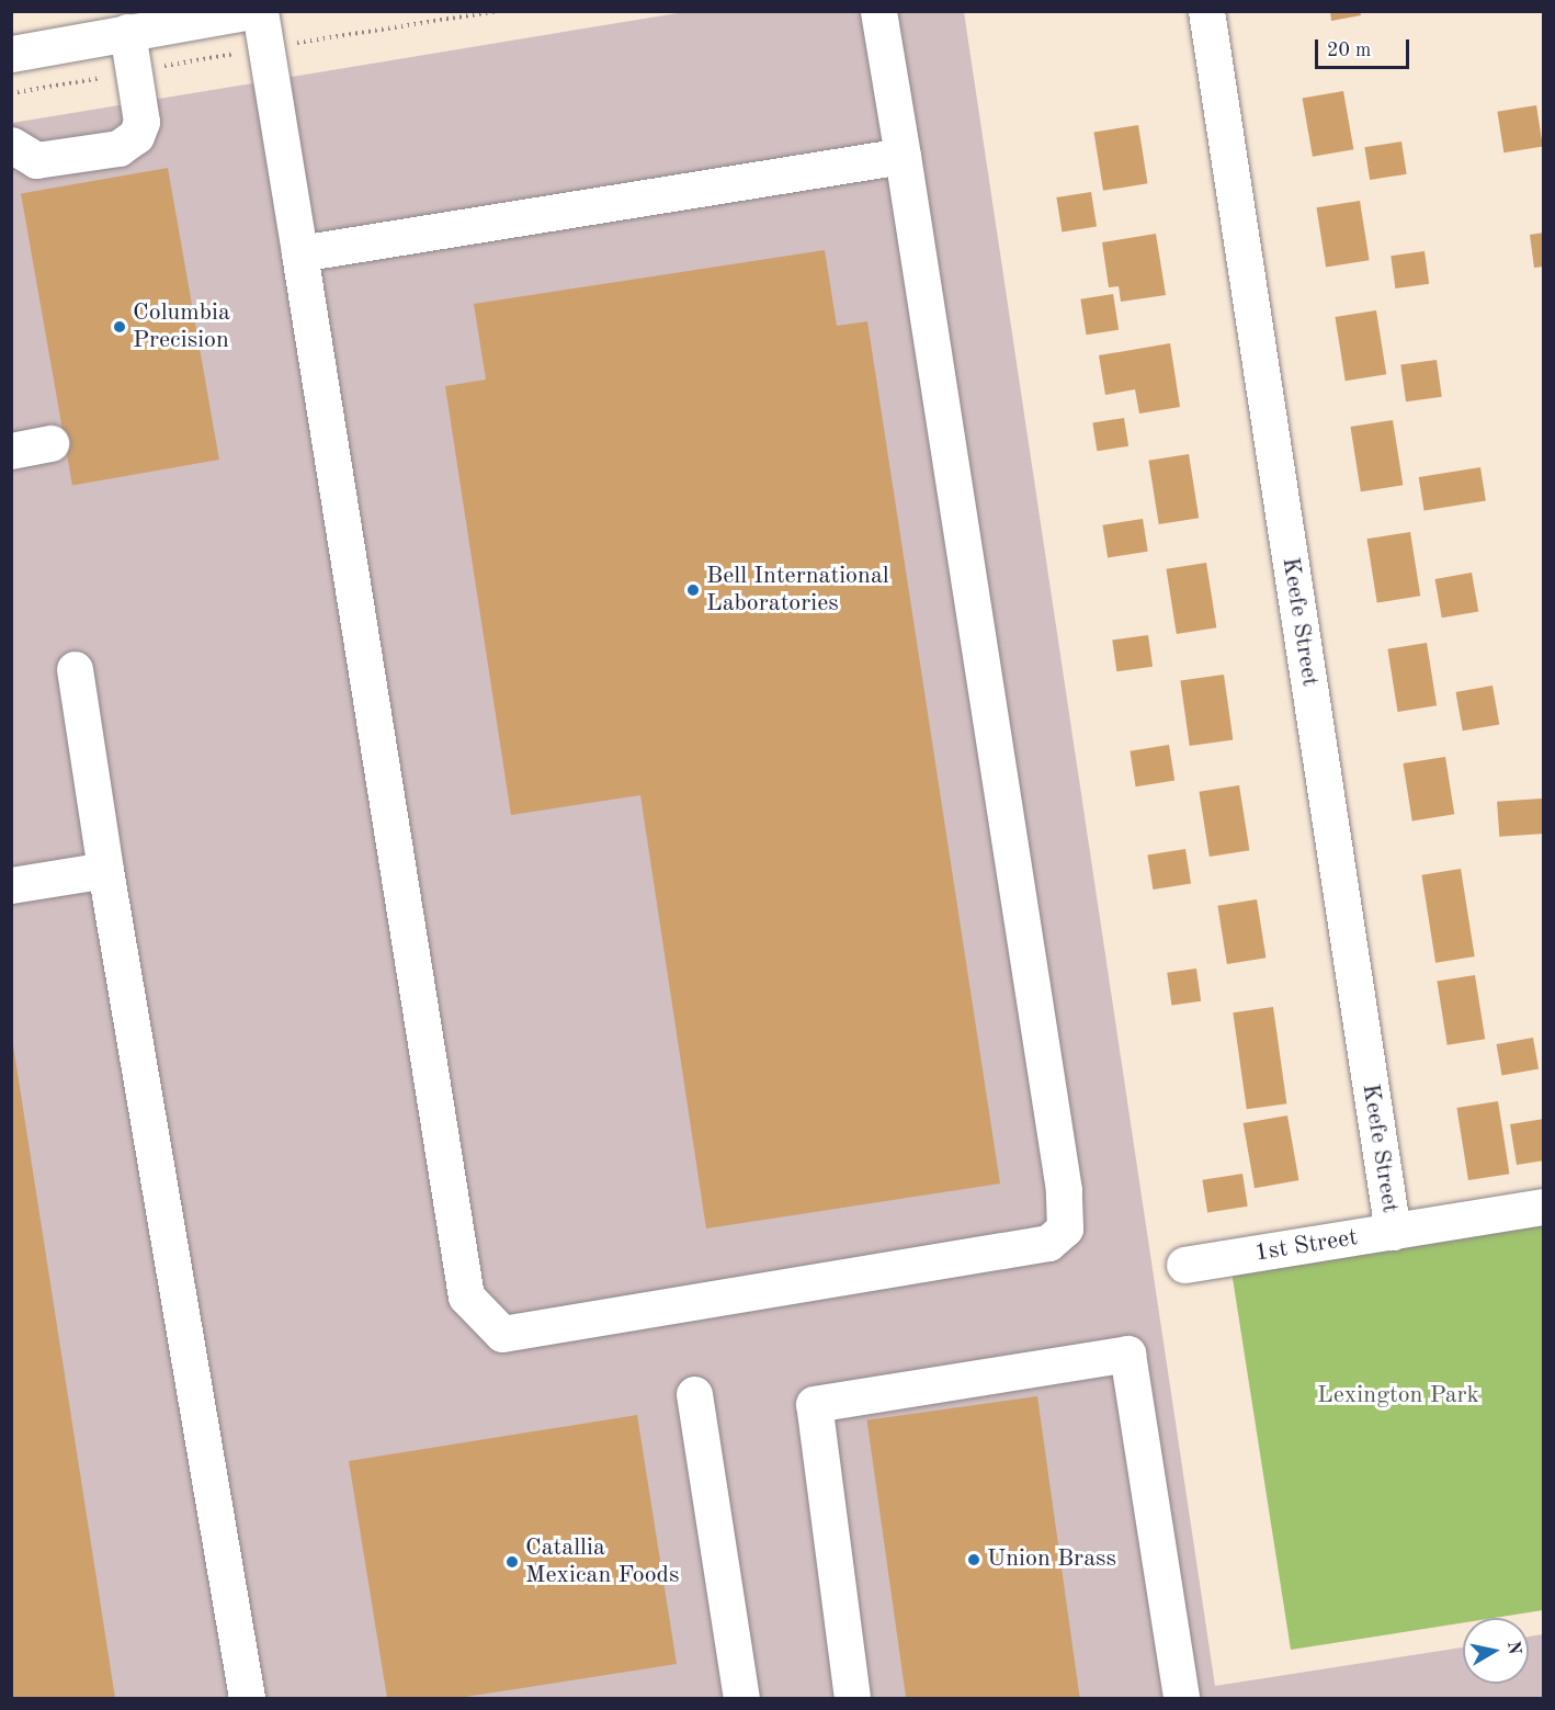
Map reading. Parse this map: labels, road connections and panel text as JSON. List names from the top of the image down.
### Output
{
  "streets": {
    "street": ["Keefe Street", "1st Street"]
  },
  "crossings": [
    ["Keefe Street", "1st Street"]
  ],
  "parks": ["Lexington Park"],
  "places": [
    "Columbia Precision",
    "Bell International Laboratories",
    "Union Brass",
    "Catallia Mexican Foods"
  ],
  "scale_bar": "20 m",
  "north": "right"
}
